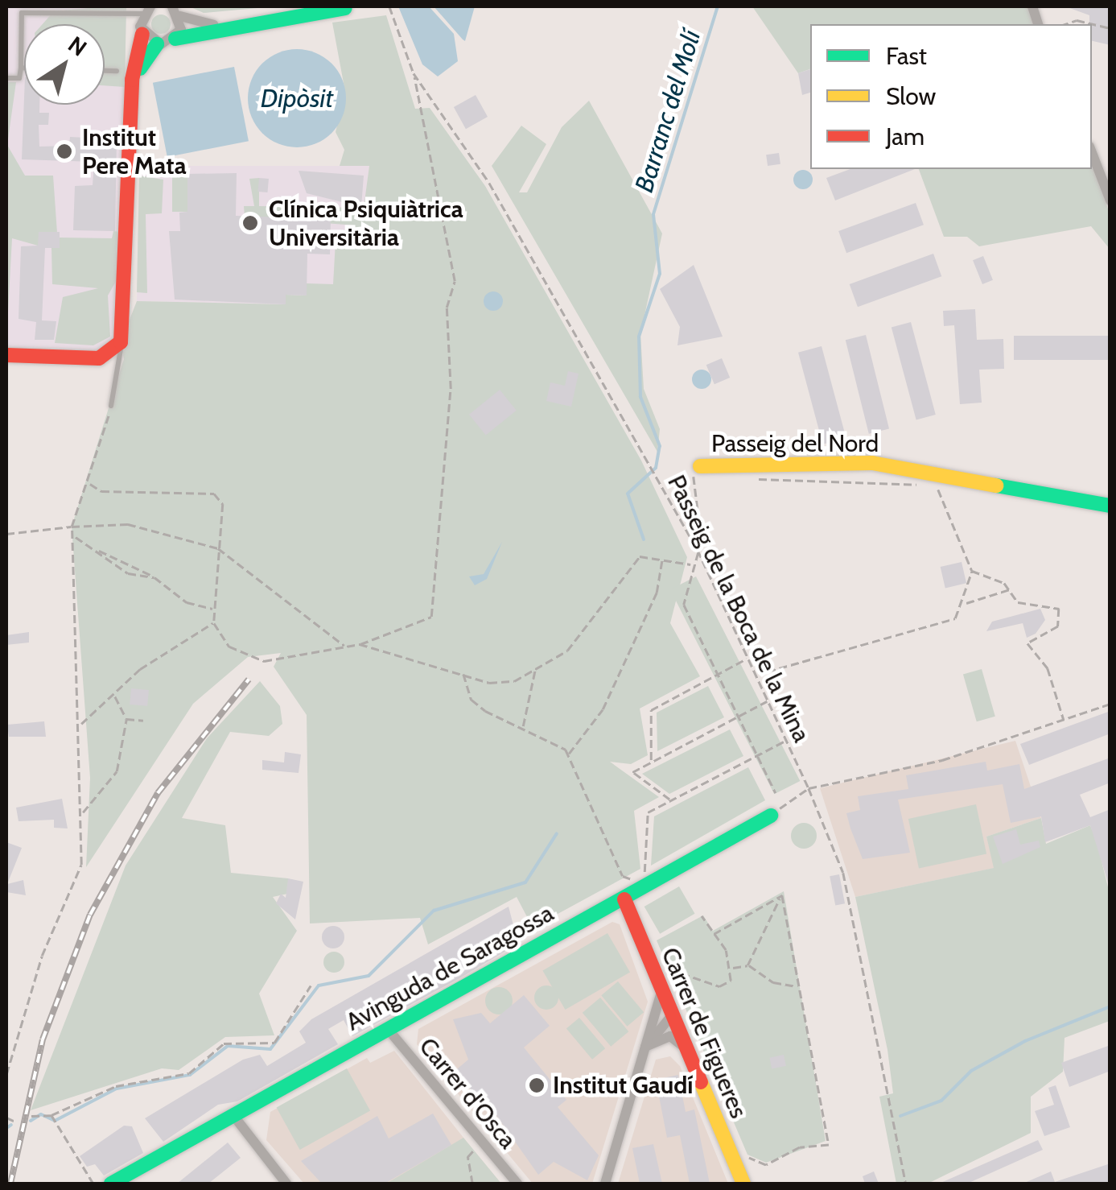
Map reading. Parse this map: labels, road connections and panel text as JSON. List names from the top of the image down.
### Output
{
  "streets": {
    "street": [
      "Passeig del Nord",
      "Avinguda de Saragossa",
      "Carrer de Figueres",
      "Carrer d'Osca"
    ],
    "path": ["Passeig de la Boca de la Mina"]
  },
  "crossings": [
    ["Passeig del Nord", "Passeig de la Boca de la Mina"],
    ["Avinguda de Saragossa", "Carrer de Figueres"],
    ["Avinguda de Saragossa", "Carrer d'Osca"]
  ],
  "water": ["Dipòsit", "Barranc del Molí"],
  "places": ["Institut Pere Mata", "Clínica Psiquiàtrica Universitària", "Institut Gaudí"],
  "legend": ["Fast", "Slow", "Jam"],
  "north": "top right"
}
